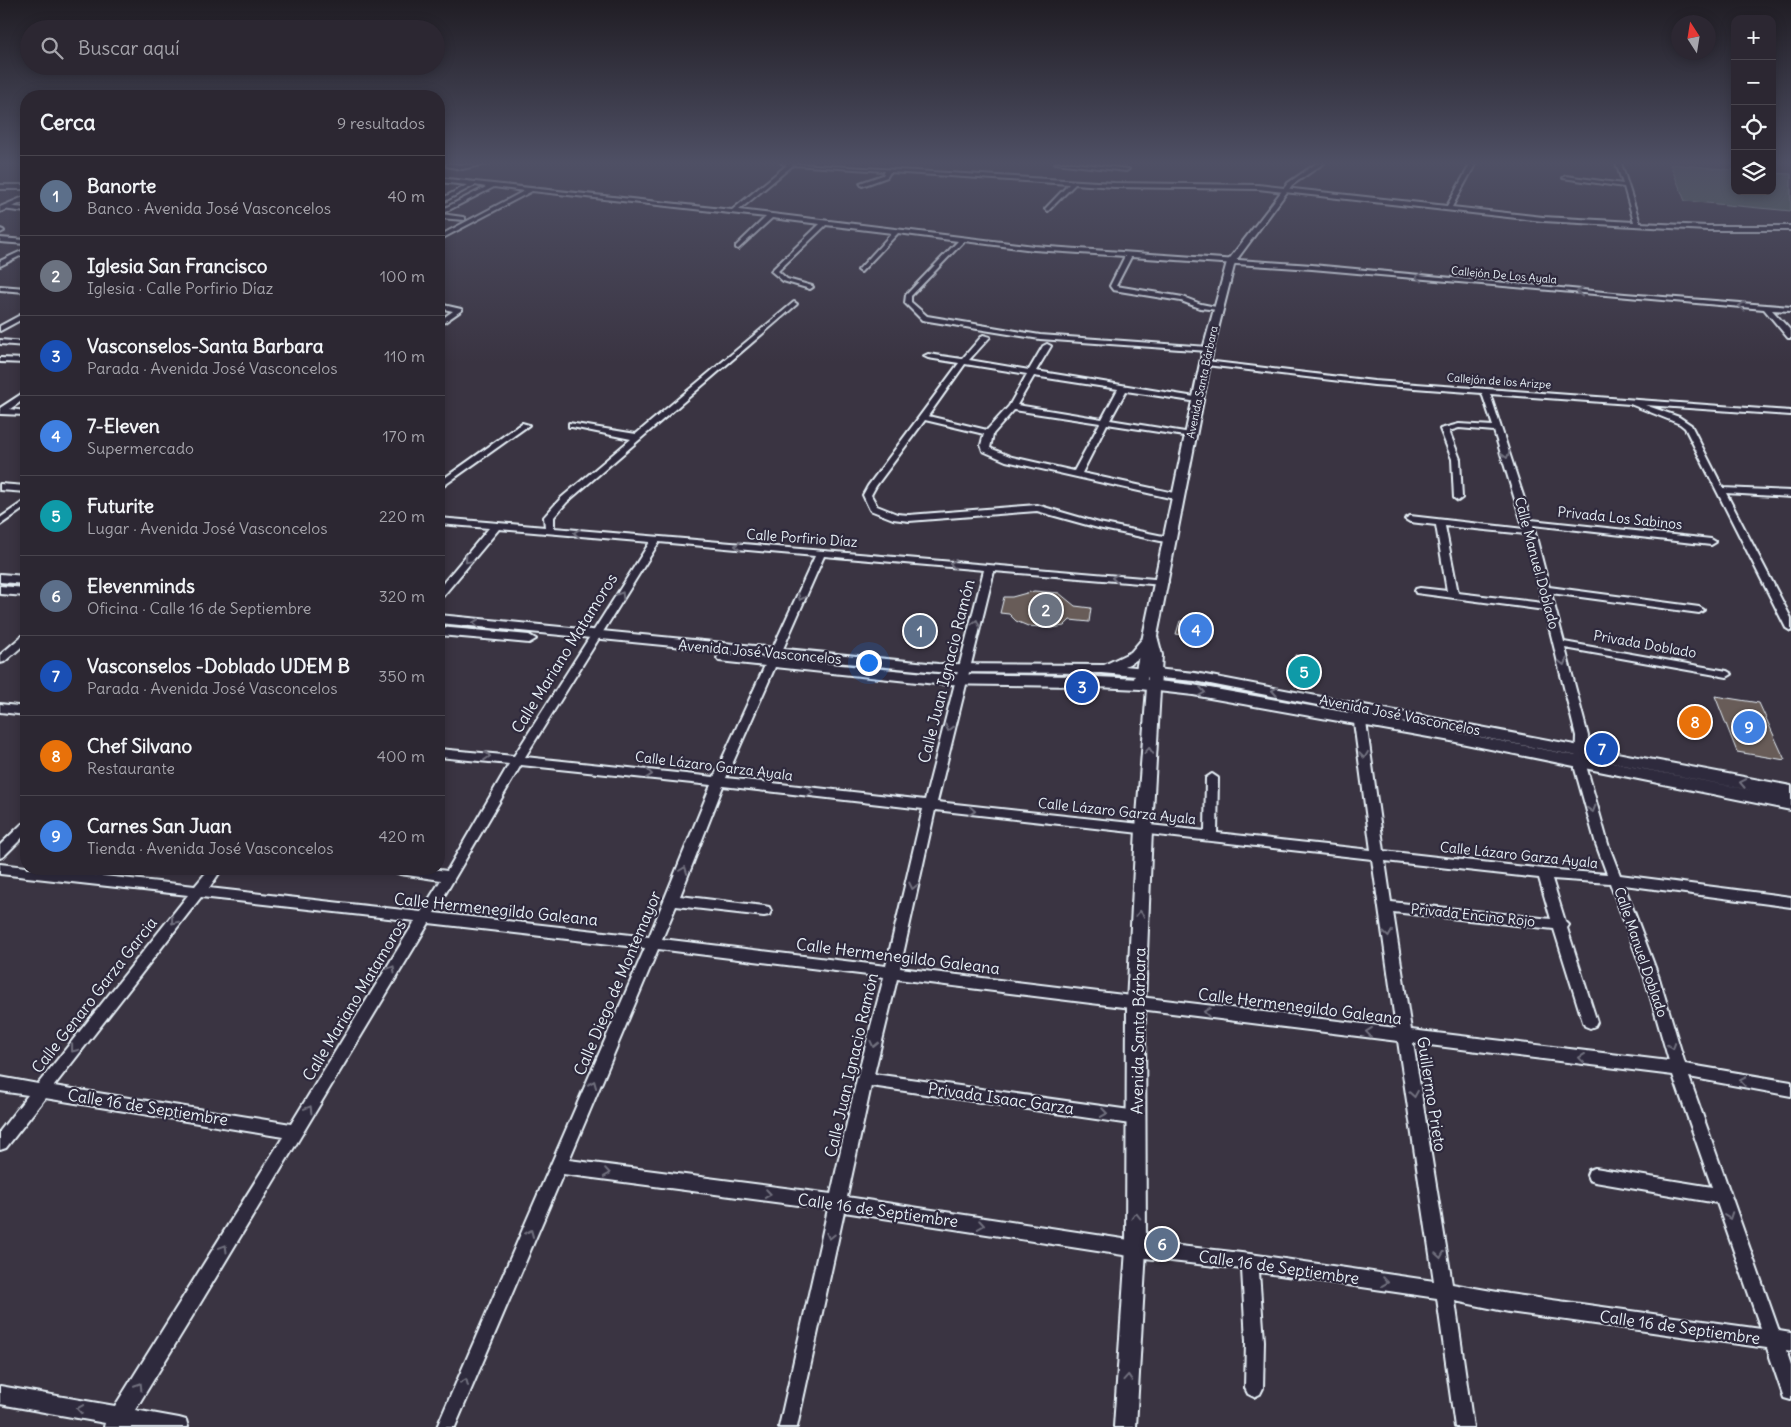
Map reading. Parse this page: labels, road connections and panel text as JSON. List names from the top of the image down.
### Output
{
  "streets": {
    "main road": ["Avenida José Vasconcelos"],
    "street": [
      "Callejón De Los Ayala",
      "Callejón de los Arizpe",
      "Avenida Santa Bárbara",
      "Privada Los Sabinos",
      "Calle Porfirio Díaz",
      "Calle Manuel Doblado",
      "Privada Doblado",
      "Calle Mariano Matamoros",
      "Calle Juan Ignacio Ramón",
      "Calle Lázaro Garza Ayala",
      "Calle Hermenegildo Galeana",
      "Privada Encino Rojo",
      "Calle Diego de Montemayor",
      "Calle Genaro Garza Garcia",
      "Guillermo Prieto",
      "Privada Isaac Garza",
      "Calle 16 de Septiembre"
    ]
  },
  "crossings": [
    ["Callejón De Los Ayala", "Avenida Santa Bárbara"],
    ["Callejón de los Arizpe", "Avenida Santa Bárbara"],
    ["Callejón de los Arizpe", "Calle Manuel Doblado"],
    ["Avenida Santa Bárbara", "Calle Porfirio Díaz"],
    ["Avenida Santa Bárbara", "Avenida José Vasconcelos"],
    ["Avenida Santa Bárbara", "Calle Lázaro Garza Ayala"],
    ["Avenida Santa Bárbara", "Calle Hermenegildo Galeana"],
    ["Avenida Santa Bárbara", "Privada Isaac Garza"],
    ["Avenida Santa Bárbara", "Calle 16 de Septiembre"],
    ["Privada Los Sabinos", "Calle Manuel Doblado"],
    ["Calle Porfirio Díaz", "Calle Mariano Matamoros"],
    ["Calle Porfirio Díaz", "Calle Juan Ignacio Ramón"],
    ["Calle Porfirio Díaz", "Calle Diego de Montemayor"],
    ["Calle Manuel Doblado", "Privada Doblado"],
    ["Calle Manuel Doblado", "Avenida José Vasconcelos"],
    ["Calle Manuel Doblado", "Calle Lázaro Garza Ayala"],
    ["Calle Manuel Doblado", "Calle Hermenegildo Galeana"],
    ["Calle Manuel Doblado", "Calle 16 de Septiembre"],
    ["Avenida José Vasconcelos", "Calle Mariano Matamoros"],
    ["Avenida José Vasconcelos", "Calle Juan Ignacio Ramón"],
    ["Avenida José Vasconcelos", "Calle Diego de Montemayor"],
    ["Avenida José Vasconcelos", "Guillermo Prieto"],
    ["Calle Mariano Matamoros", "Calle Lázaro Garza Ayala"],
    ["Calle Mariano Matamoros", "Calle Hermenegildo Galeana"],
    ["Calle Mariano Matamoros", "Calle 16 de Septiembre"],
    ["Calle Juan Ignacio Ramón", "Calle Lázaro Garza Ayala"],
    ["Calle Juan Ignacio Ramón", "Calle Hermenegildo Galeana"],
    ["Calle Juan Ignacio Ramón", "Privada Isaac Garza"],
    ["Calle Juan Ignacio Ramón", "Calle 16 de Septiembre"],
    ["Calle Lázaro Garza Ayala", "Calle Diego de Montemayor"],
    ["Calle Lázaro Garza Ayala", "Guillermo Prieto"],
    ["Calle Hermenegildo Galeana", "Calle Diego de Montemayor"],
    ["Calle Hermenegildo Galeana", "Calle Genaro Garza Garcia"],
    ["Calle Hermenegildo Galeana", "Guillermo Prieto"],
    ["Privada Encino Rojo", "Guillermo Prieto"],
    ["Calle Diego de Montemayor", "Calle 16 de Septiembre"],
    ["Calle Genaro Garza Garcia", "Calle 16 de Septiembre"],
    ["Guillermo Prieto", "Calle 16 de Septiembre"]
  ],
  "one_way": [
    "Callejón De Los Ayala",
    "Avenida Santa Bárbara",
    "Calle Porfirio Díaz",
    "Calle Manuel Doblado",
    "Calle Mariano Matamoros",
    "Calle Lázaro Garza Ayala",
    "Calle Hermenegildo Galeana",
    "Calle Genaro Garza Garcia",
    "Guillermo Prieto",
    "Privada Isaac Garza",
    "Calle 16 de Septiembre"
  ],
  "north": "top",
  "page": {
    "map_buttons": ["+", "−"],
    "search": "Buscar aquí",
    "heading": ["Cerca", "9 resultados"],
    "list": [
      {
        "mark": "1",
        "name": "Banorte",
        "note": "Banco · Avenida José Vasconcelos",
        "value": "40 m"
      },
      {
        "mark": "2",
        "name": "Iglesia San Francisco",
        "note": "Iglesia · Calle Porfirio Díaz",
        "value": "100 m"
      },
      {
        "mark": "3",
        "name": "Vasconselos-Santa Barbara",
        "note": "Parada · Avenida José Vasconcelos",
        "value": "110 m"
      },
      {
        "mark": "4",
        "name": "7-Eleven",
        "note": "Supermercado",
        "value": "170 m"
      },
      {
        "mark": "5",
        "name": "Futurite",
        "note": "Lugar · Avenida José Vasconcelos",
        "value": "220 m"
      },
      {
        "mark": "6",
        "name": "Elevenminds",
        "note": "Oficina · Calle 16 de Septiembre",
        "value": "320 m"
      },
      {
        "mark": "7",
        "name": "Vasconselos -Doblado UDEM B",
        "note": "Parada · Avenida José Vasconcelos",
        "value": "350 m"
      },
      {
        "mark": "8",
        "name": "Chef Silvano",
        "note": "Restaurante",
        "value": "400 m"
      },
      {
        "mark": "9",
        "name": "Carnes San Juan",
        "note": "Tienda · Avenida José Vasconcelos",
        "value": "420 m"
      }
    ],
    "pins": [
      "2",
      "4",
      "1",
      "5",
      "3",
      "8",
      "9",
      "7",
      "6"
    ]
  }
}
